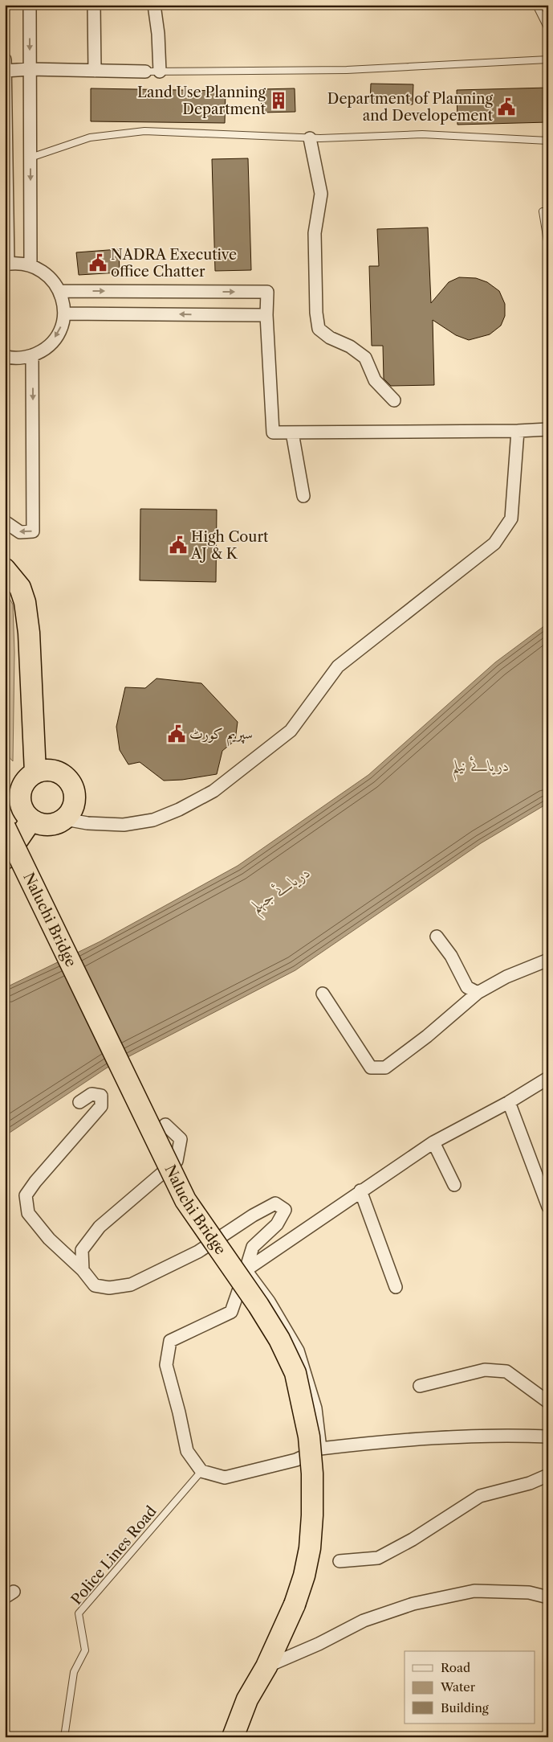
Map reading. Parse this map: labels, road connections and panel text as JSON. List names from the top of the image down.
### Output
{
  "streets": {
    "highway": ["Naluchi Bridge"],
    "lane": ["Police Lines Road"]
  },
  "water": ["دریائے نیلم", "دریائے جہلم"],
  "places": {
    "building": ["Land Use Planning Department"],
    "public building": [
      "Department of Planning and Developement",
      "NADRA Executive office Chatter",
      "High Court AJ & K",
      "سپریم کورٹ"
    ]
  },
  "legend": ["Road", "Water", "Building"]
}
